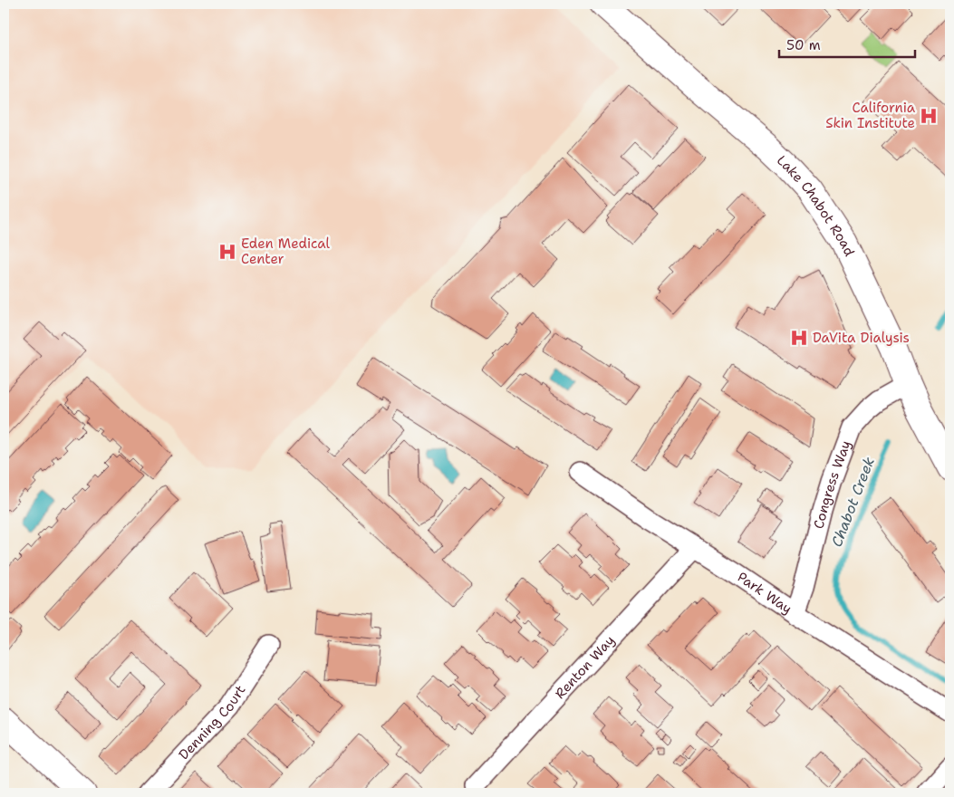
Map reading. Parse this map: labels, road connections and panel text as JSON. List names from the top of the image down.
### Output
{
  "streets": {
    "main road": ["Lake Chabot Road"],
    "street": [
      "Congress Way",
      "Park Way",
      "Renton Way",
      "Denning Court"
    ]
  },
  "crossings": [
    ["Lake Chabot Road", "Congress Way"],
    ["Congress Way", "Park Way"],
    ["Park Way", "Renton Way"]
  ],
  "water": ["Chabot Creek"],
  "places": {
    "hospital": ["California Skin Institute", "Eden Medical Center", "DaVita Dialysis"]
  },
  "scale_bar": "50 m"
}
